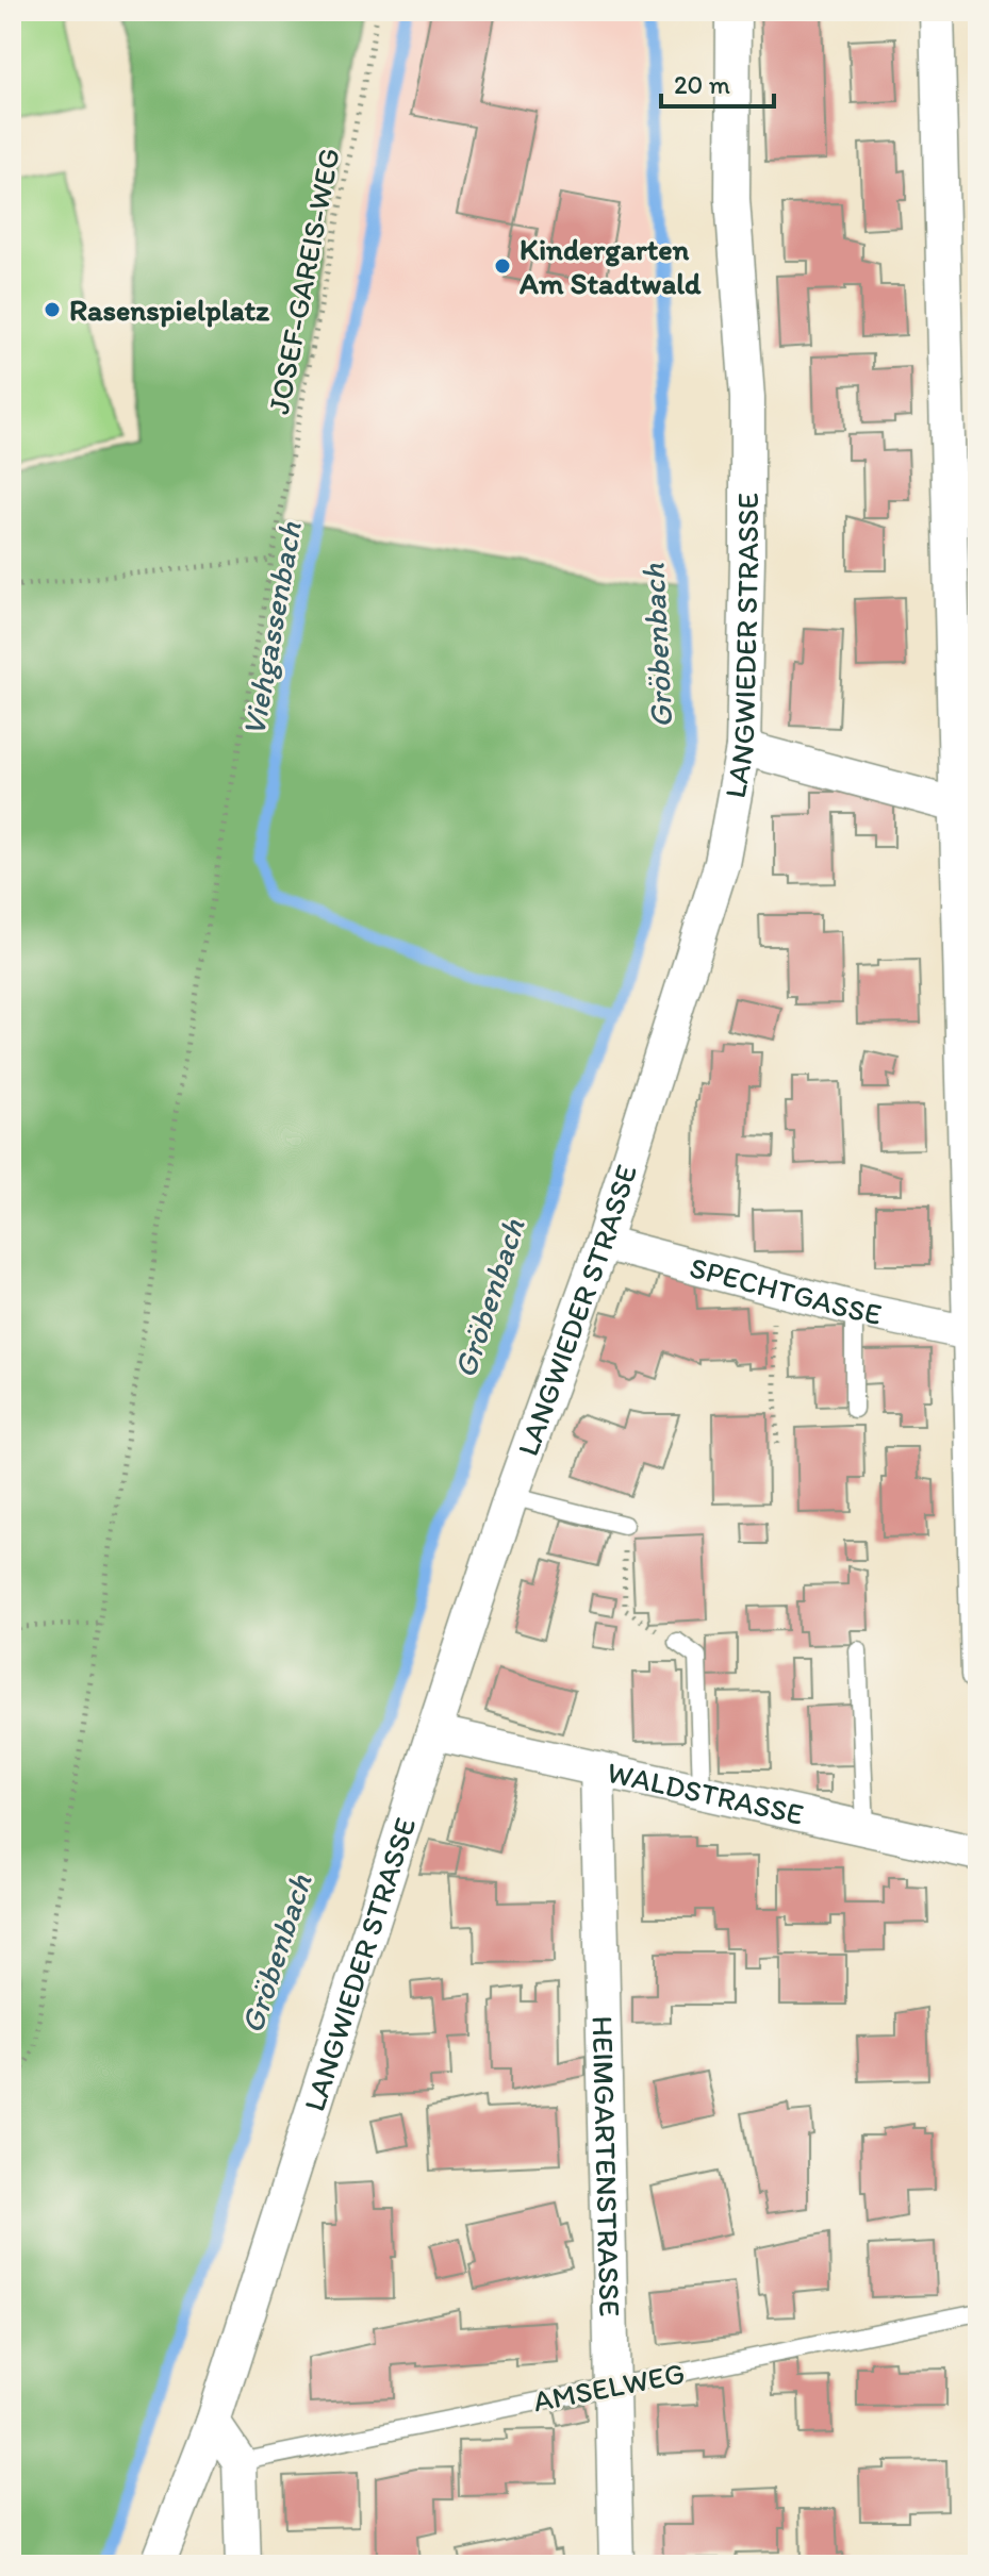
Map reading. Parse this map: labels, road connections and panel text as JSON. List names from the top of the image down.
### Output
{
  "streets": {
    "street": [
      "LANGWIEDER STRASSE",
      "SPECHTGASSE",
      "WALDSTRASSE",
      "HEIMGARTENSTRASSE"
    ],
    "lane": ["AMSELWEG"],
    "path": ["JOSEF-GAREIS-WEG"]
  },
  "crossings": [
    ["LANGWIEDER STRASSE", "SPECHTGASSE"],
    ["LANGWIEDER STRASSE", "WALDSTRASSE"],
    ["WALDSTRASSE", "HEIMGARTENSTRASSE"],
    ["HEIMGARTENSTRASSE", "AMSELWEG"]
  ],
  "water": ["Viehgassenbach", "Gröbenbach"],
  "places": ["Kindergarten Am Stadtwald", "Rasenspielplatz"],
  "scale_bar": "20 m"
}
